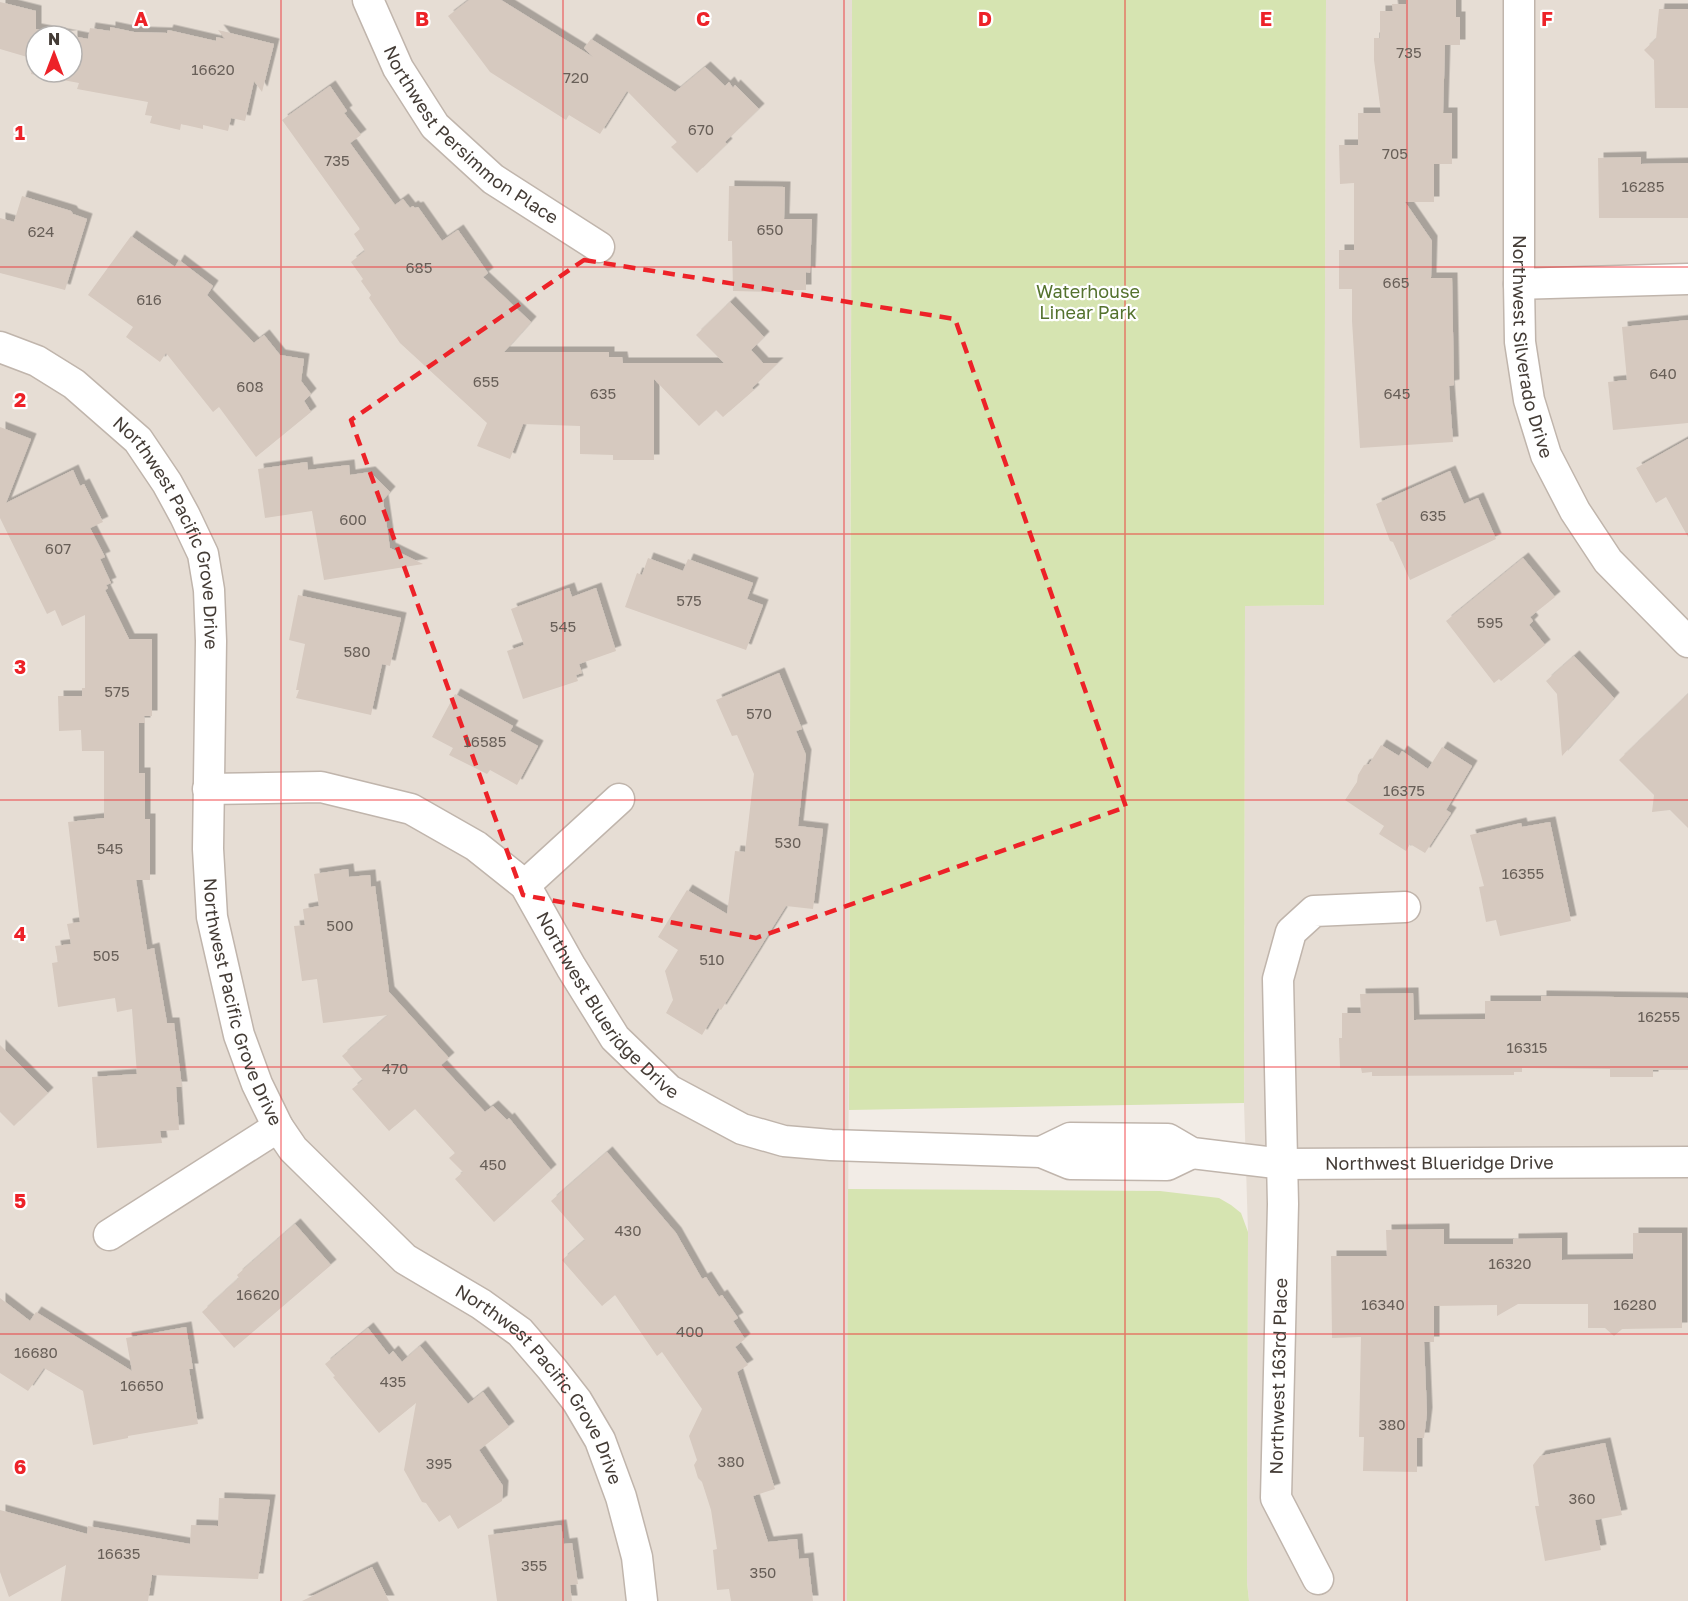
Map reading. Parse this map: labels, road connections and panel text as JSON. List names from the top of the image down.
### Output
{
  "streets": {
    "street": [
      "Northwest Persimmon Place",
      "Northwest Silverado Drive",
      "Northwest Pacific Grove Drive",
      "Northwest Blueridge Drive",
      "Northwest 163rd Place"
    ]
  },
  "crossings": [
    ["Northwest Pacific Grove Drive", "Northwest Blueridge Drive"],
    ["Northwest Blueridge Drive", "Northwest 163rd Place"]
  ],
  "parks": ["Waterhouse Linear Park"],
  "house_numbers": [
    "735",
    "16620",
    "720",
    "670",
    "705",
    "735",
    "16285",
    "650",
    "624",
    "685",
    "665",
    "616",
    "640",
    "655",
    "608",
    "635",
    "645",
    "635",
    "600",
    "607",
    "575",
    "595",
    "545",
    "580",
    "575",
    "570",
    "16585",
    "16375",
    "530",
    "545",
    "16355",
    "500",
    "505",
    "510",
    "16255",
    "16315",
    "470",
    "450",
    "430",
    "16320",
    "16620",
    "16340",
    "16280",
    "400",
    "16680",
    "435",
    "16650",
    "380",
    "380",
    "395",
    "360",
    "16635",
    "355",
    "350"
  ],
  "north": "top",
  "grid": {
    "columns": [
      "A",
      "B",
      "C",
      "D",
      "E",
      "F"
    ],
    "rows": [
      "1",
      "2",
      "3",
      "4",
      "5",
      "6"
    ]
  }
}
